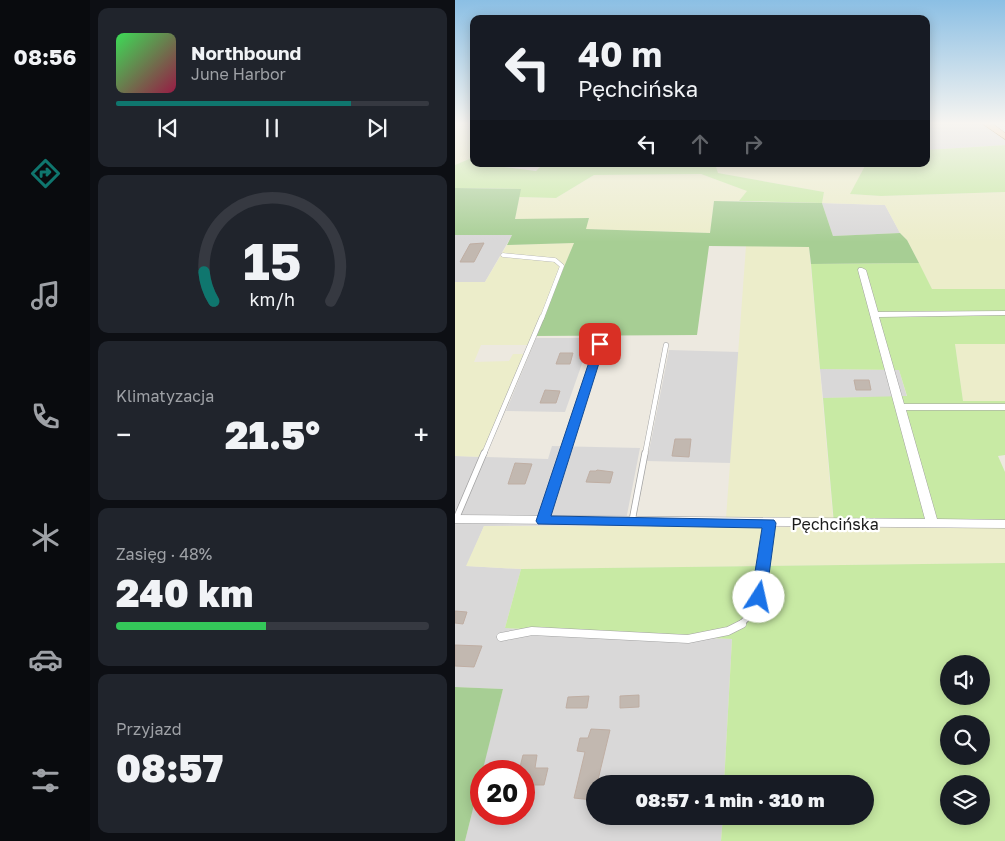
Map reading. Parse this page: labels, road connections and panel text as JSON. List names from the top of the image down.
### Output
{
  "streets": {
    "street": ["Pęchcińska"]
  },
  "page": {
    "tabs": "08:56",
    "turn": ["40 m", "Pęchcińska"],
    "song": ["Northbound", "June Harbor"],
    "tile": [
      "Klimatyzacja",
      ["Zasięg · 48%", "240 km"],
      ["Przyjazd", "08:57"]
    ],
    "heat": ["−", "21.5°", "+"],
    "limit": "20",
    "trip": "08:57 · 1 min · 310 m",
    "gauge": ["15", "km/h"]
  }
}
